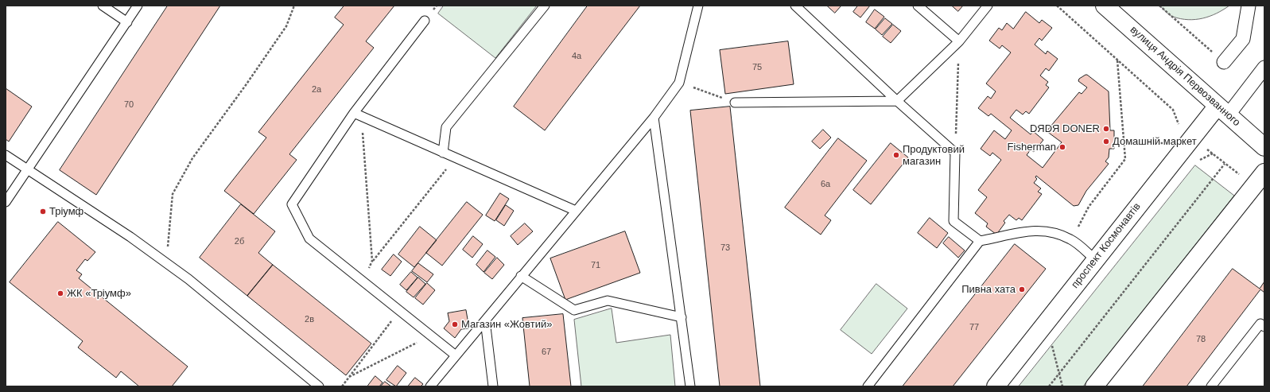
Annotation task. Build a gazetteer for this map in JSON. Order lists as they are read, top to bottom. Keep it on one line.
{"streets":{"street":["вулиця Андрія Первозванного","проспект Космонавтів"]},"crossings":[["вулиця Андрія Первозванного","проспект Космонавтів"]],"places":["DЯDЯ DONER","Домашній маркет","Fisherman","Продуктовий магазин","Тріумф","Пивна хата","ЖК «Тріумф»","Магазин «Жовтий»"],"house_numbers":["4а","75","2а","70","6а","2б","73","71","2в","77","78","67"]}
